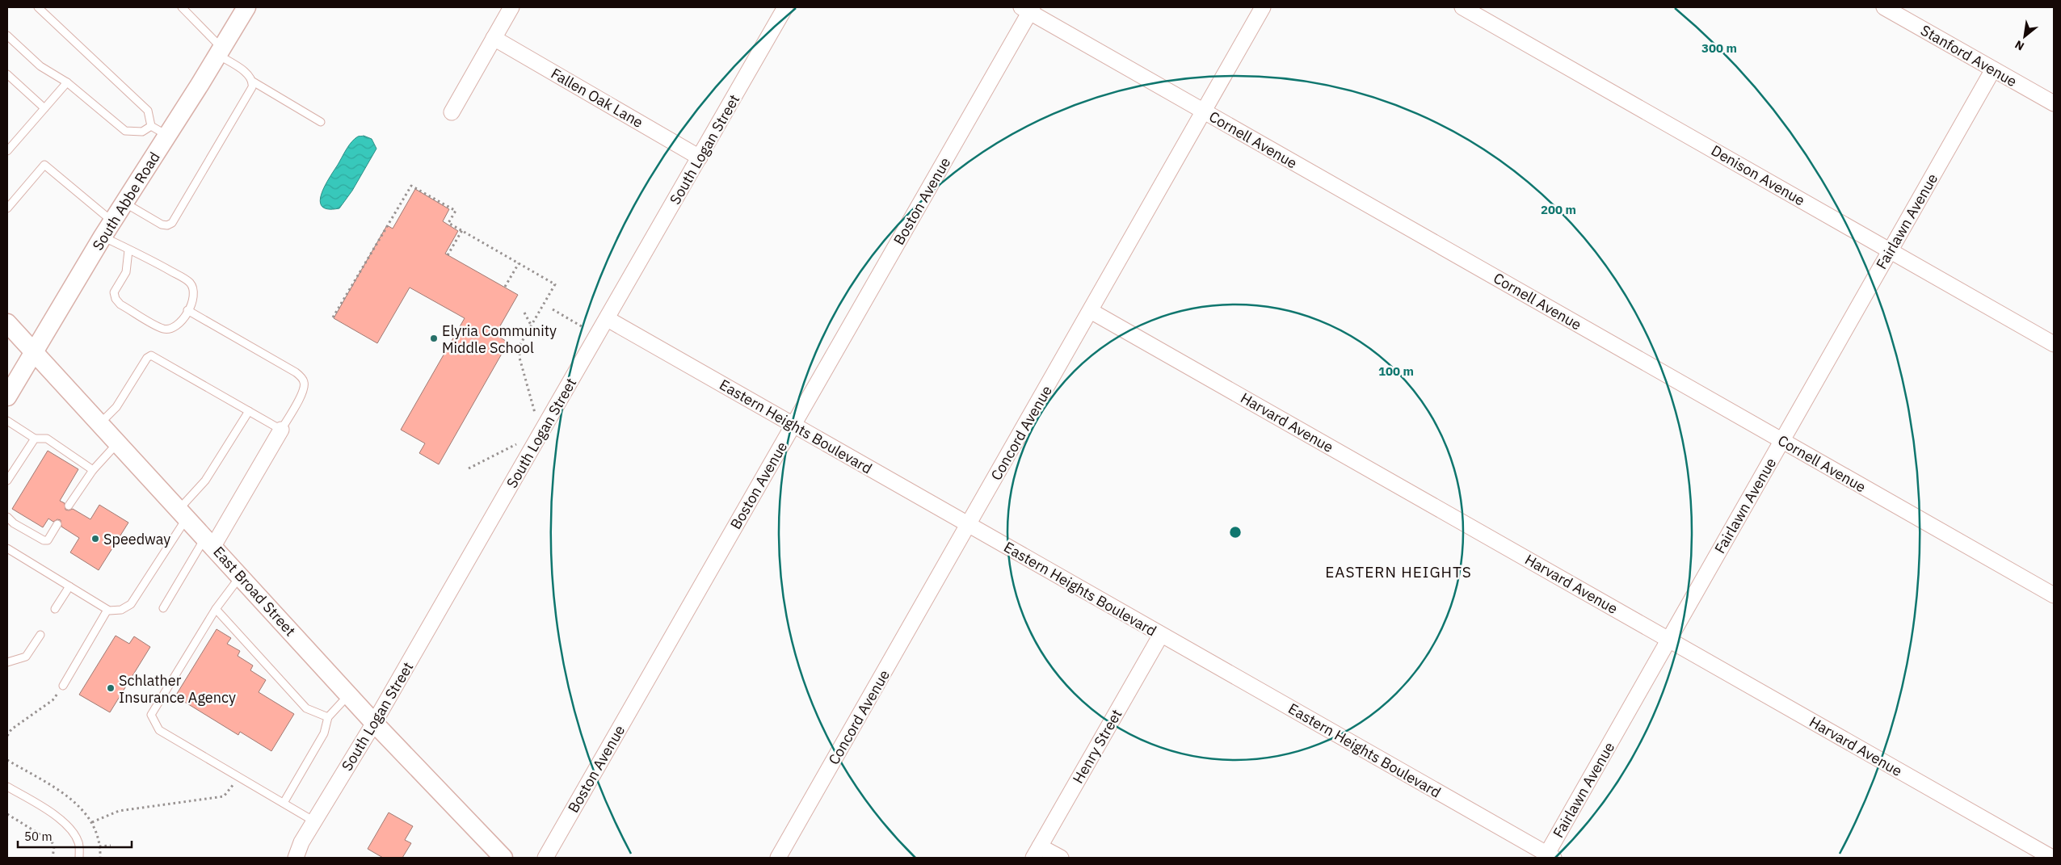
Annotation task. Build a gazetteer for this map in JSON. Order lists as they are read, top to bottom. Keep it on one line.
{"streets":{"street":["Stanford Avenue","Fallen Oak Lane","Cornell Avenue","South Logan Street","Denison Avenue","South Abbe Road","Boston Avenue","Fairlawn Avenue","Harvard Avenue","Eastern Heights Boulevard","Concord Avenue","East Broad Street","Henry Street"]},"crossings":[["Stanford Avenue","Fairlawn Avenue"],["Fallen Oak Lane","South Logan Street"],["Cornell Avenue","Boston Avenue"],["Cornell Avenue","Fairlawn Avenue"],["Cornell Avenue","Concord Avenue"],["South Logan Street","Eastern Heights Boulevard"],["South Logan Street","East Broad Street"],["Denison Avenue","Fairlawn Avenue"],["South Abbe Road","East Broad Street"],["Boston Avenue","Eastern Heights Boulevard"],["Fairlawn Avenue","Harvard Avenue"],["Fairlawn Avenue","Eastern Heights Boulevard"],["Harvard Avenue","Concord Avenue"],["Eastern Heights Boulevard","Concord Avenue"],["Eastern Heights Boulevard","Henry Street"]],"districts":["EASTERN HEIGHTS"],"places":["Elyria Community Middle School","Speedway","Schlather Insurance Agency"],"scale_bar":"50 m","north":"bottom left","rings":["300 m","200 m","100 m"]}
